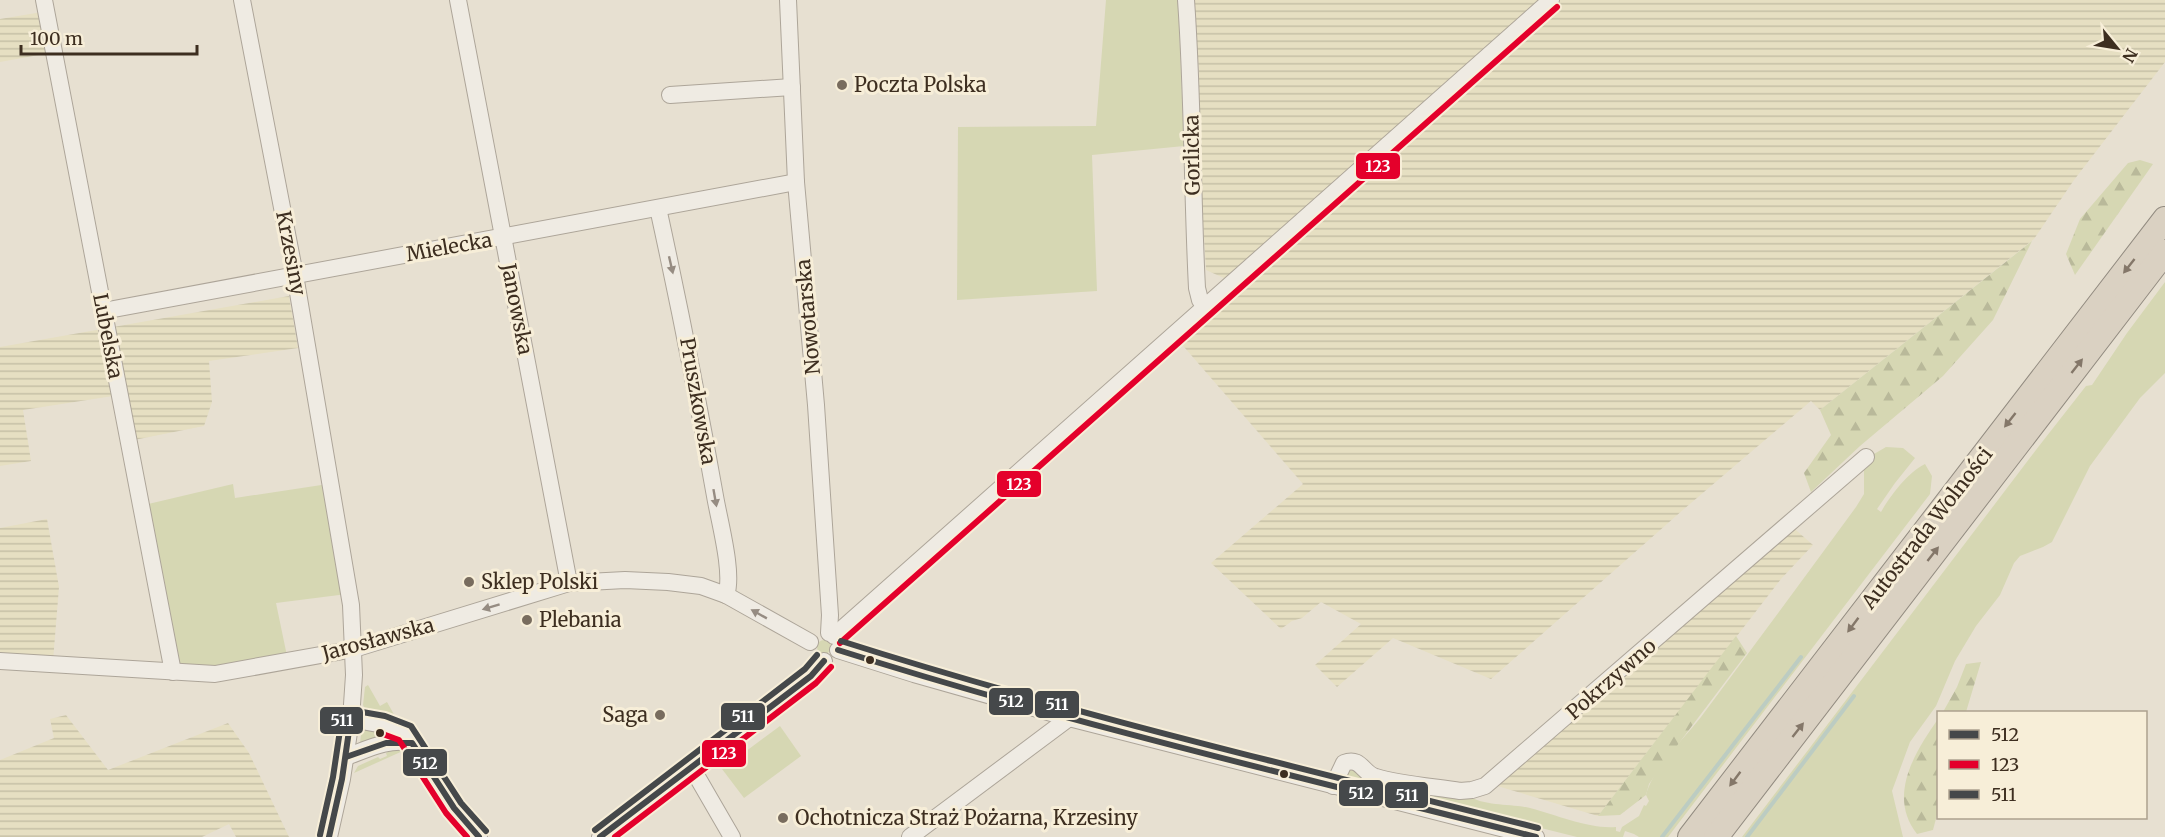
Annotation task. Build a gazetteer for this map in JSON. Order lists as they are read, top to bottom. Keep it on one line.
{"streets":{"highway":["Autostrada Wolności"],"street":["Gorlicka","Mielecka","Krzesiny","Janowska","Nowotarska","Lubelska","Pruszkowska","Jarosławska","Pokrzywno"]},"crossings":[["Mielecka","Krzesiny"],["Mielecka","Janowska"],["Mielecka","Nowotarska"],["Mielecka","Lubelska"],["Mielecka","Pruszkowska"],["Krzesiny","Jarosławska"],["Janowska","Jarosławska"],["Nowotarska","Jarosławska"],["Lubelska","Jarosławska"],["Pruszkowska","Jarosławska"]],"one_way":["Pruszkowska","Jarosławska"],"places":["Poczta Polska","Sklep Polski","Plebania","Saga","Ochotnicza Straż Pożarna, Krzesiny"],"lines":["transit line 123","transit line 511","transit line 512"],"legend":["512","123","511"],"scale_bar":"100 m","north":"bottom right"}
